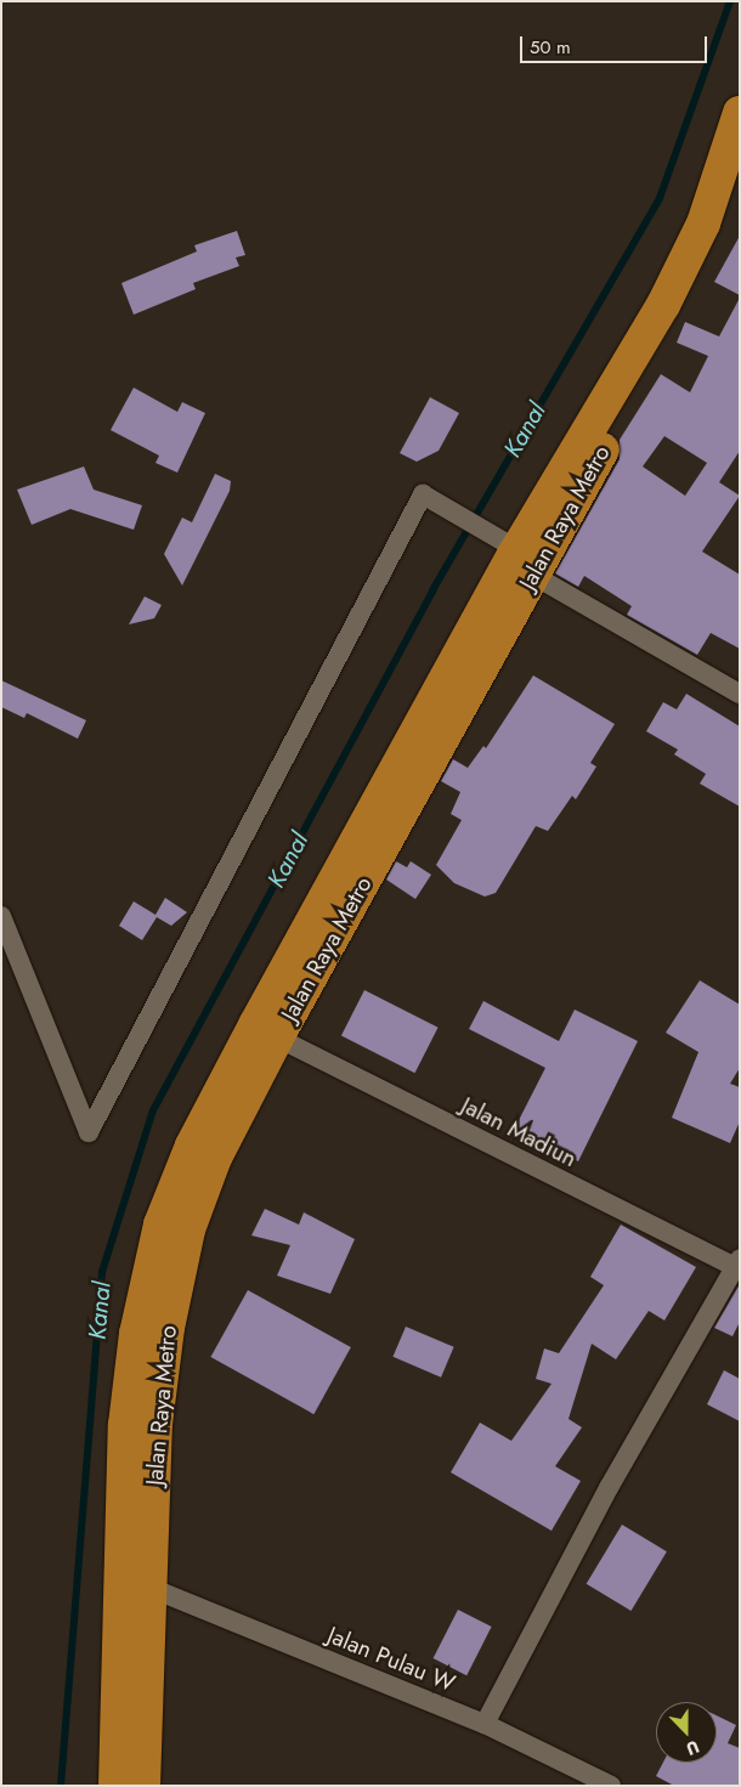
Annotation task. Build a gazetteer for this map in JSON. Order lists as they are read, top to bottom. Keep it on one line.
{"streets":{"highway":["Jalan Raya Metro"],"street":["Jalan Madiun","Jalan Pulau W"]},"crossings":[["Jalan Raya Metro","Jalan Madiun"],["Jalan Raya Metro","Jalan Pulau W"]],"water":["Kanal"],"scale_bar":"50 m","north":"bottom"}
